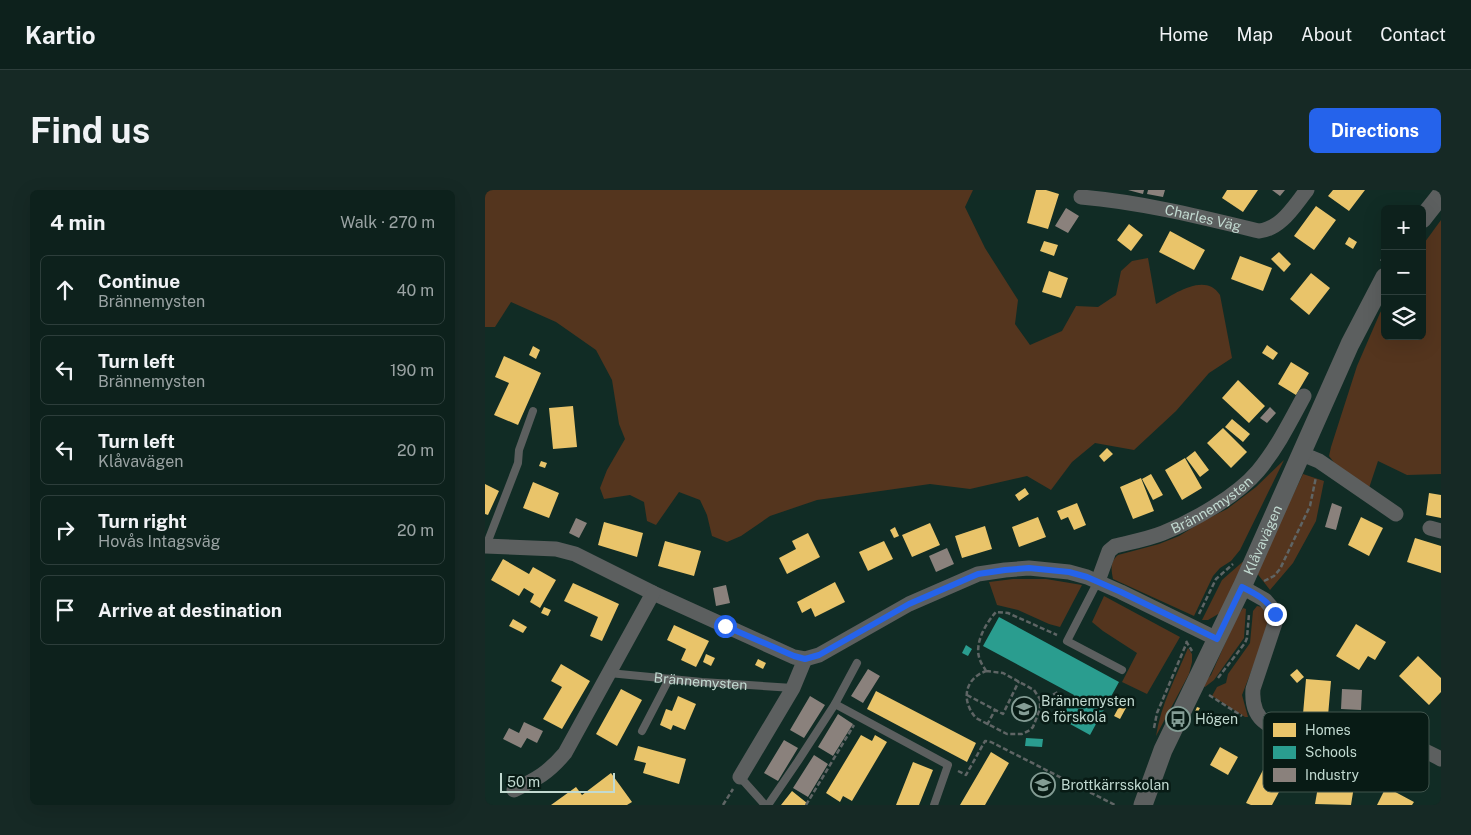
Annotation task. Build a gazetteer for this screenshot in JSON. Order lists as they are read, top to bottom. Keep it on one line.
{"streets":{"street":["Charles Väg","Brännemysten","Klåvavägen"]},"places":{"school or university":["Brännemysten 6 förskola","Brottkärrsskolan"],"bus stop":["Högen"]},"legend":["Homes","Schools","Industry"],"scale_bar":"50 m","page":{"header":"Kartio","nav":["Home","Map","About","Contact"],"buttons":"Directions","title":"Find us","heading":["4 min","Walk · 270 m"],"map_buttons":["+","−"],"list":[["Continue","Brännemysten","40 m"],["Turn left","Brännemysten","190 m"],["Turn left","Klåvavägen","20 m"],["Turn right","Hovås Intagsväg","20 m"],"Arrive at destination"],"scale":"50 m"}}
